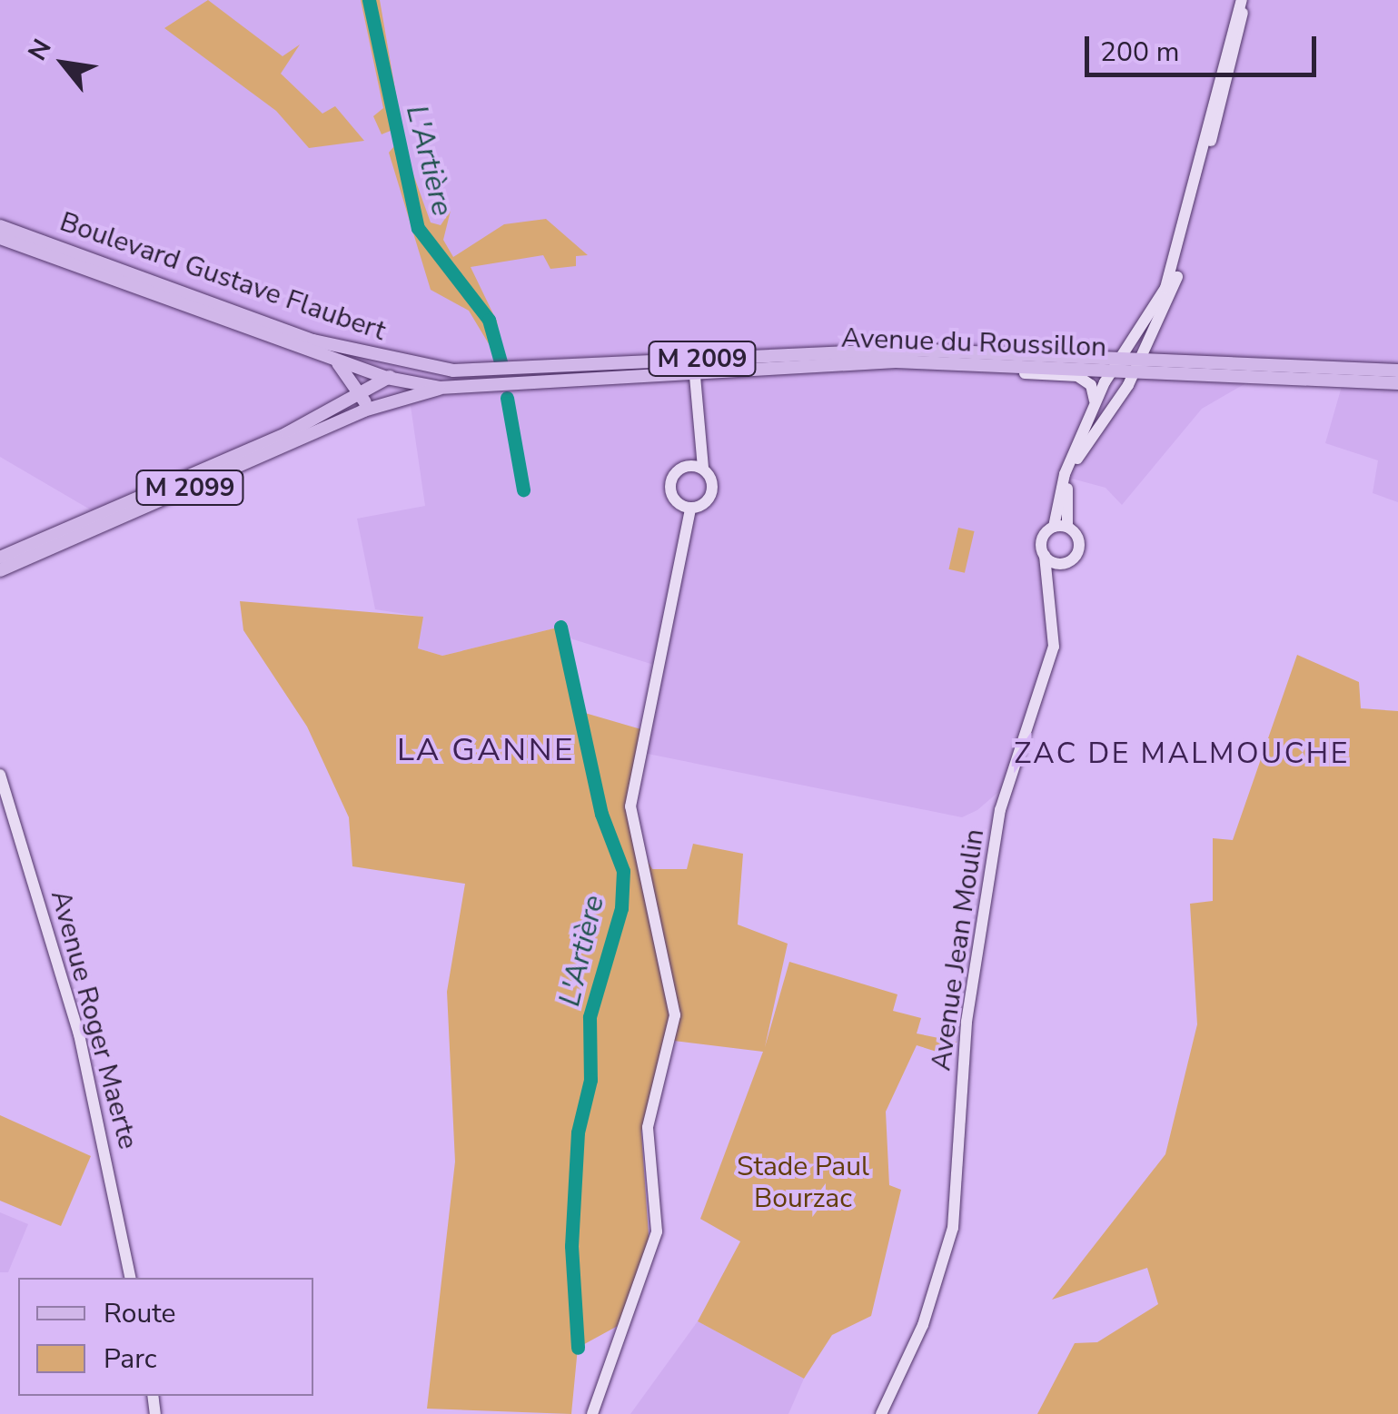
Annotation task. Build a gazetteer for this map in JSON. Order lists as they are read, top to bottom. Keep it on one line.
{"streets":{"main road":["Boulevard Gustave Flaubert","Avenue du Roussillon","M 2009","M 2099","Avenue Jean Moulin","Avenue Roger Maerte"]},"crossings":[["Boulevard Gustave Flaubert","Avenue du Roussillon"],["Boulevard Gustave Flaubert","M 2099"],["Avenue du Roussillon","M 2099"]],"districts":["LA GANNE","ZAC DE MALMOUCHE"],"water":["L'Artière"],"parks":["Stade Paul Bourzac"],"legend":["Route","Parc"],"scale_bar":"200 m","north":"top left"}
